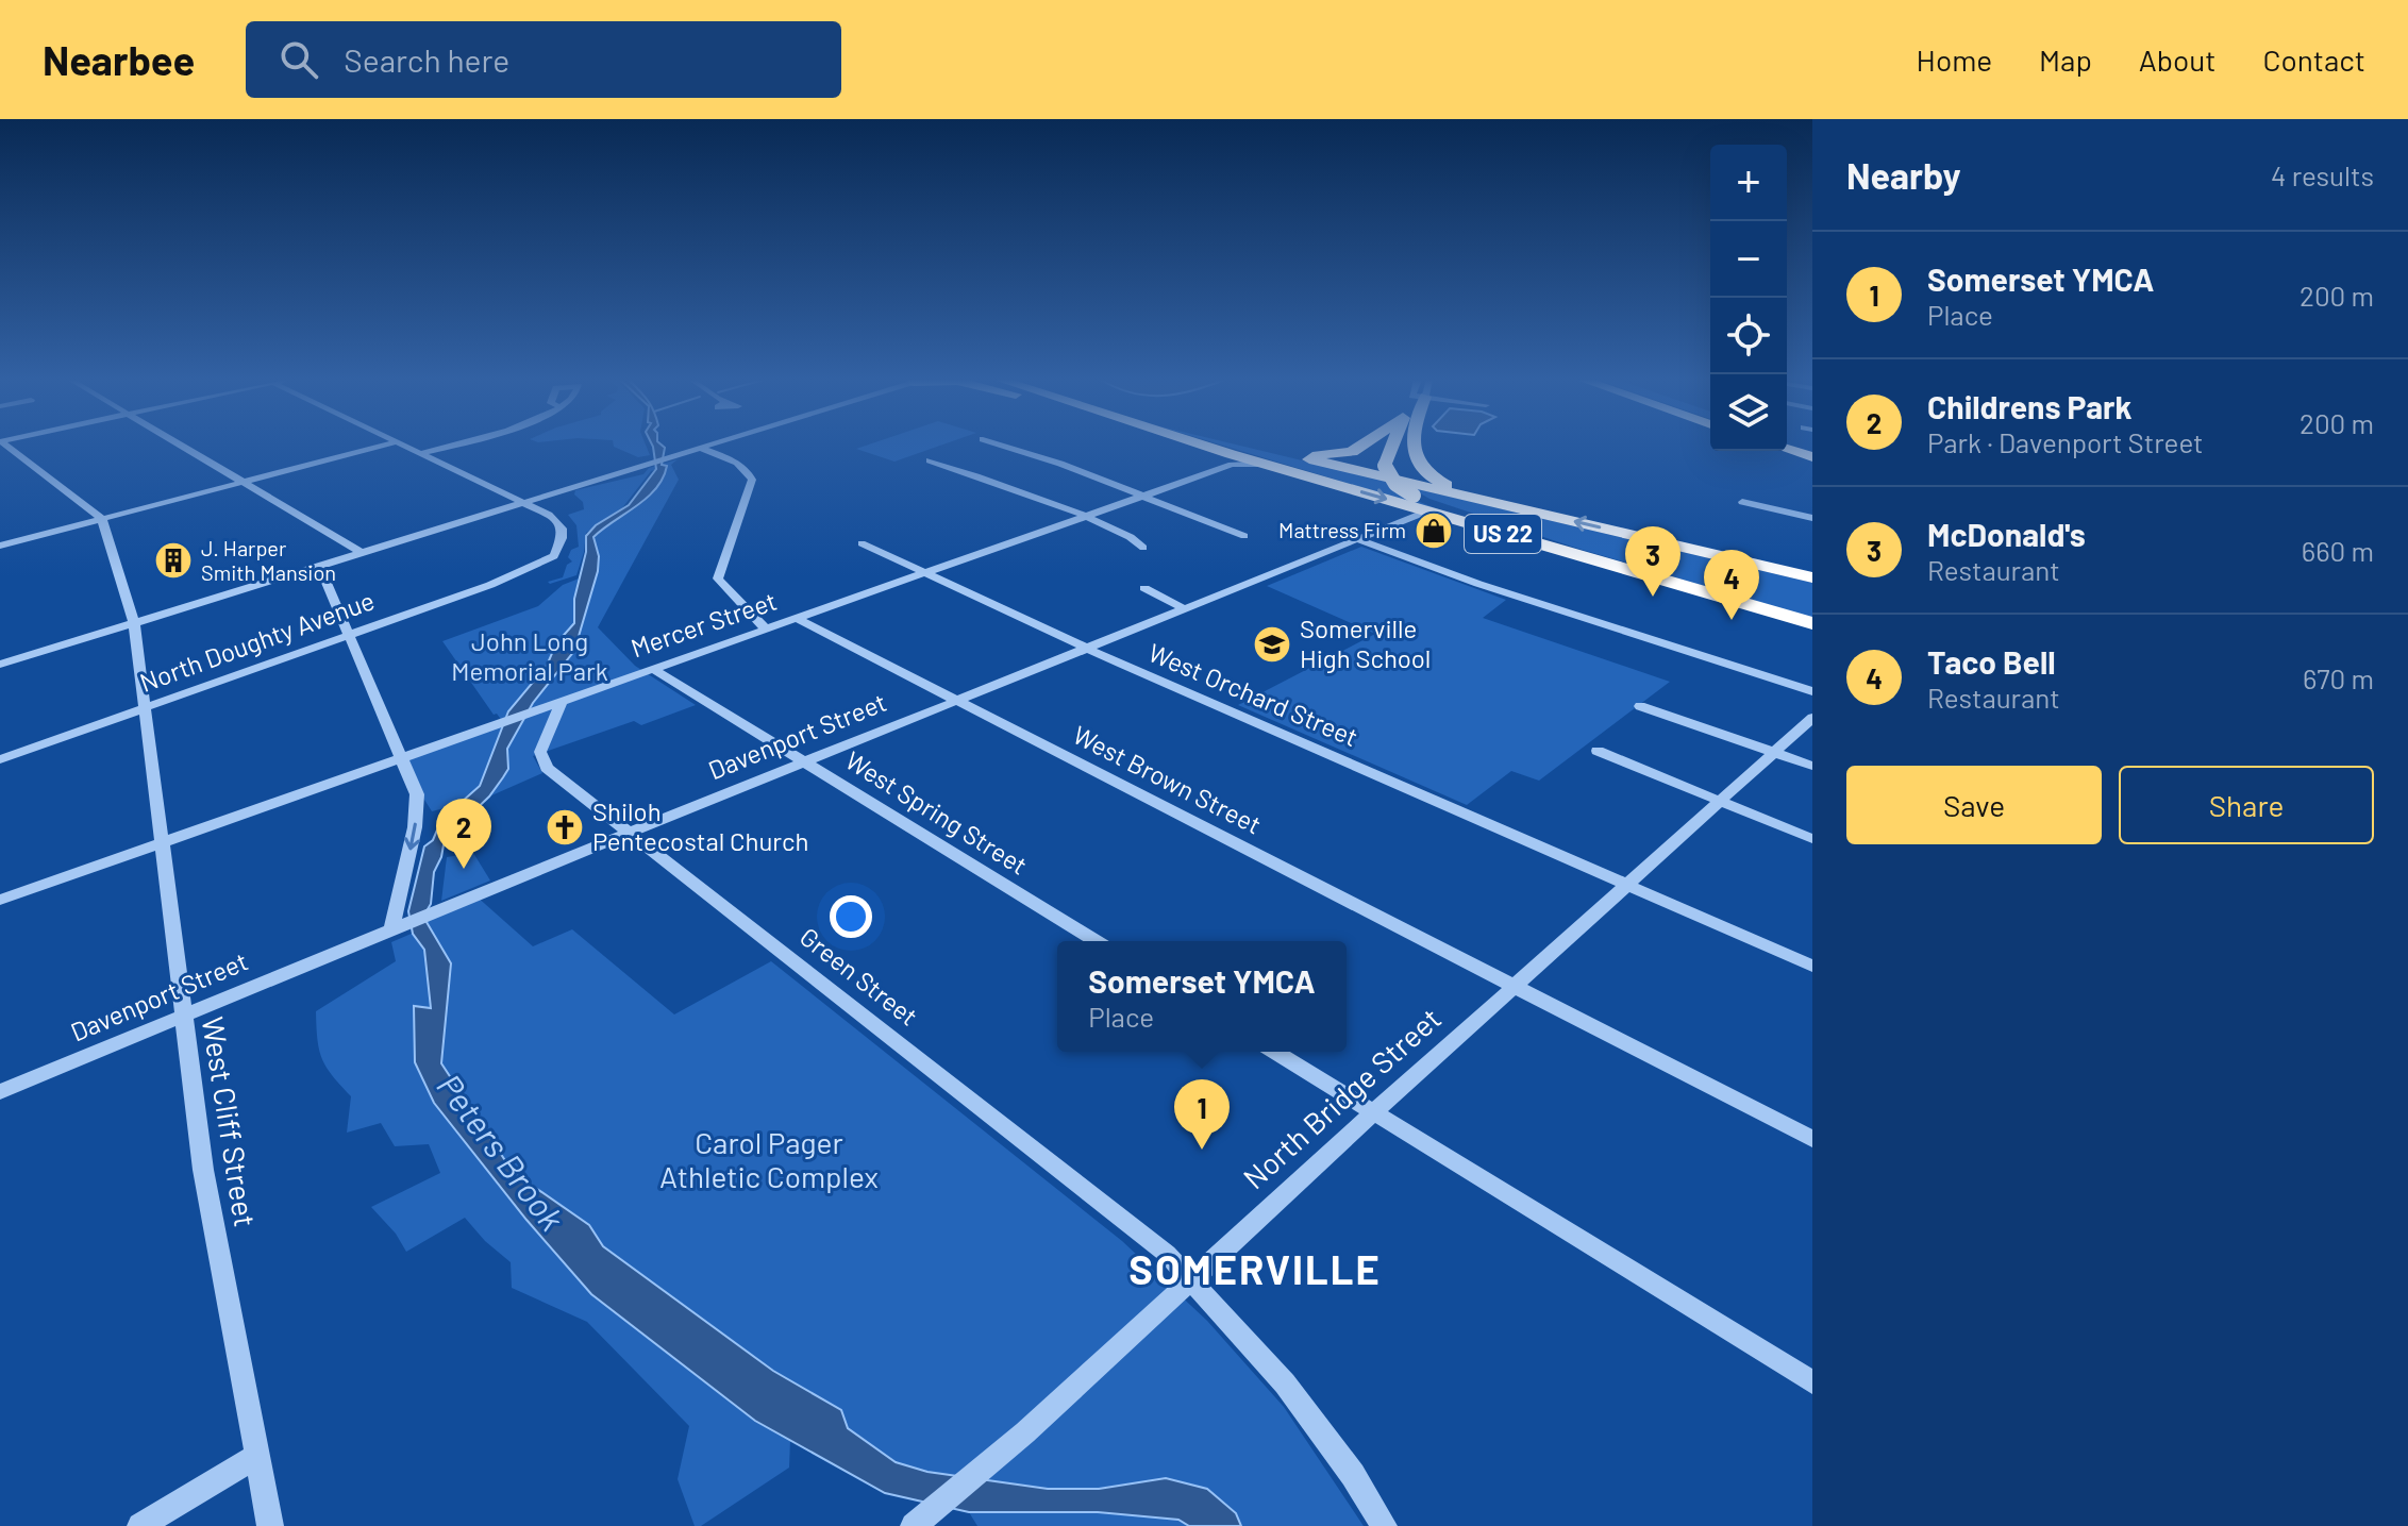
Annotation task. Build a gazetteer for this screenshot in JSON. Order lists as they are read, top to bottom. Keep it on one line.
{"streets":{"highway":["US 22"],"street":["Mercer Street","North Doughty Avenue","West Orchard Street","Davenport Street","West Brown Street","West Spring Street","Green Street","North Bridge Street","West Cliff Street"]},"crossings":[["US 22","Mercer Street"],["US 22","Davenport Street"],["Mercer Street","West Orchard Street"],["Mercer Street","West Brown Street"],["Mercer Street","West Spring Street"],["Mercer Street","Green Street"],["Mercer Street","West Cliff Street"],["North Doughty Avenue","West Cliff Street"],["West Orchard Street","Davenport Street"],["West Orchard Street","North Bridge Street"],["Davenport Street","West Brown Street"],["Davenport Street","West Spring Street"],["Davenport Street","Green Street"],["Davenport Street","West Cliff Street"],["West Brown Street","North Bridge Street"],["Green Street","North Bridge Street"]],"districts":["SOMERVILLE"],"water":["Peters Brook"],"parks":["John Long Memorial Park","Carol Pager Athletic Complex"],"places":{"shop":["Mattress Firm"],"building":["J. Harper Smith Mansion"],"school or university":["Somerville High School"],"church":["Shiloh Pentecostal Church"]},"page":{"header":"Nearbee","search":"Search here","nav":["Home","Map","About","Contact"],"heading":["Nearby","4 results"],"map_buttons":["+","−"],"list":[{"mark":"1","name":"Somerset YMCA","note":"Place","value":"200 m"},{"mark":"2","name":"Childrens Park","note":"Park · Davenport Street","value":"200 m"},{"mark":"3","name":"McDonald's","note":"Restaurant","value":"660 m"},{"mark":"4","name":"Taco Bell","note":"Restaurant","value":"670 m"}],"pins":["3","4","2","1"],"buttons":["Save","Share"],"popup":["Somerset YMCA","Place"]}}
